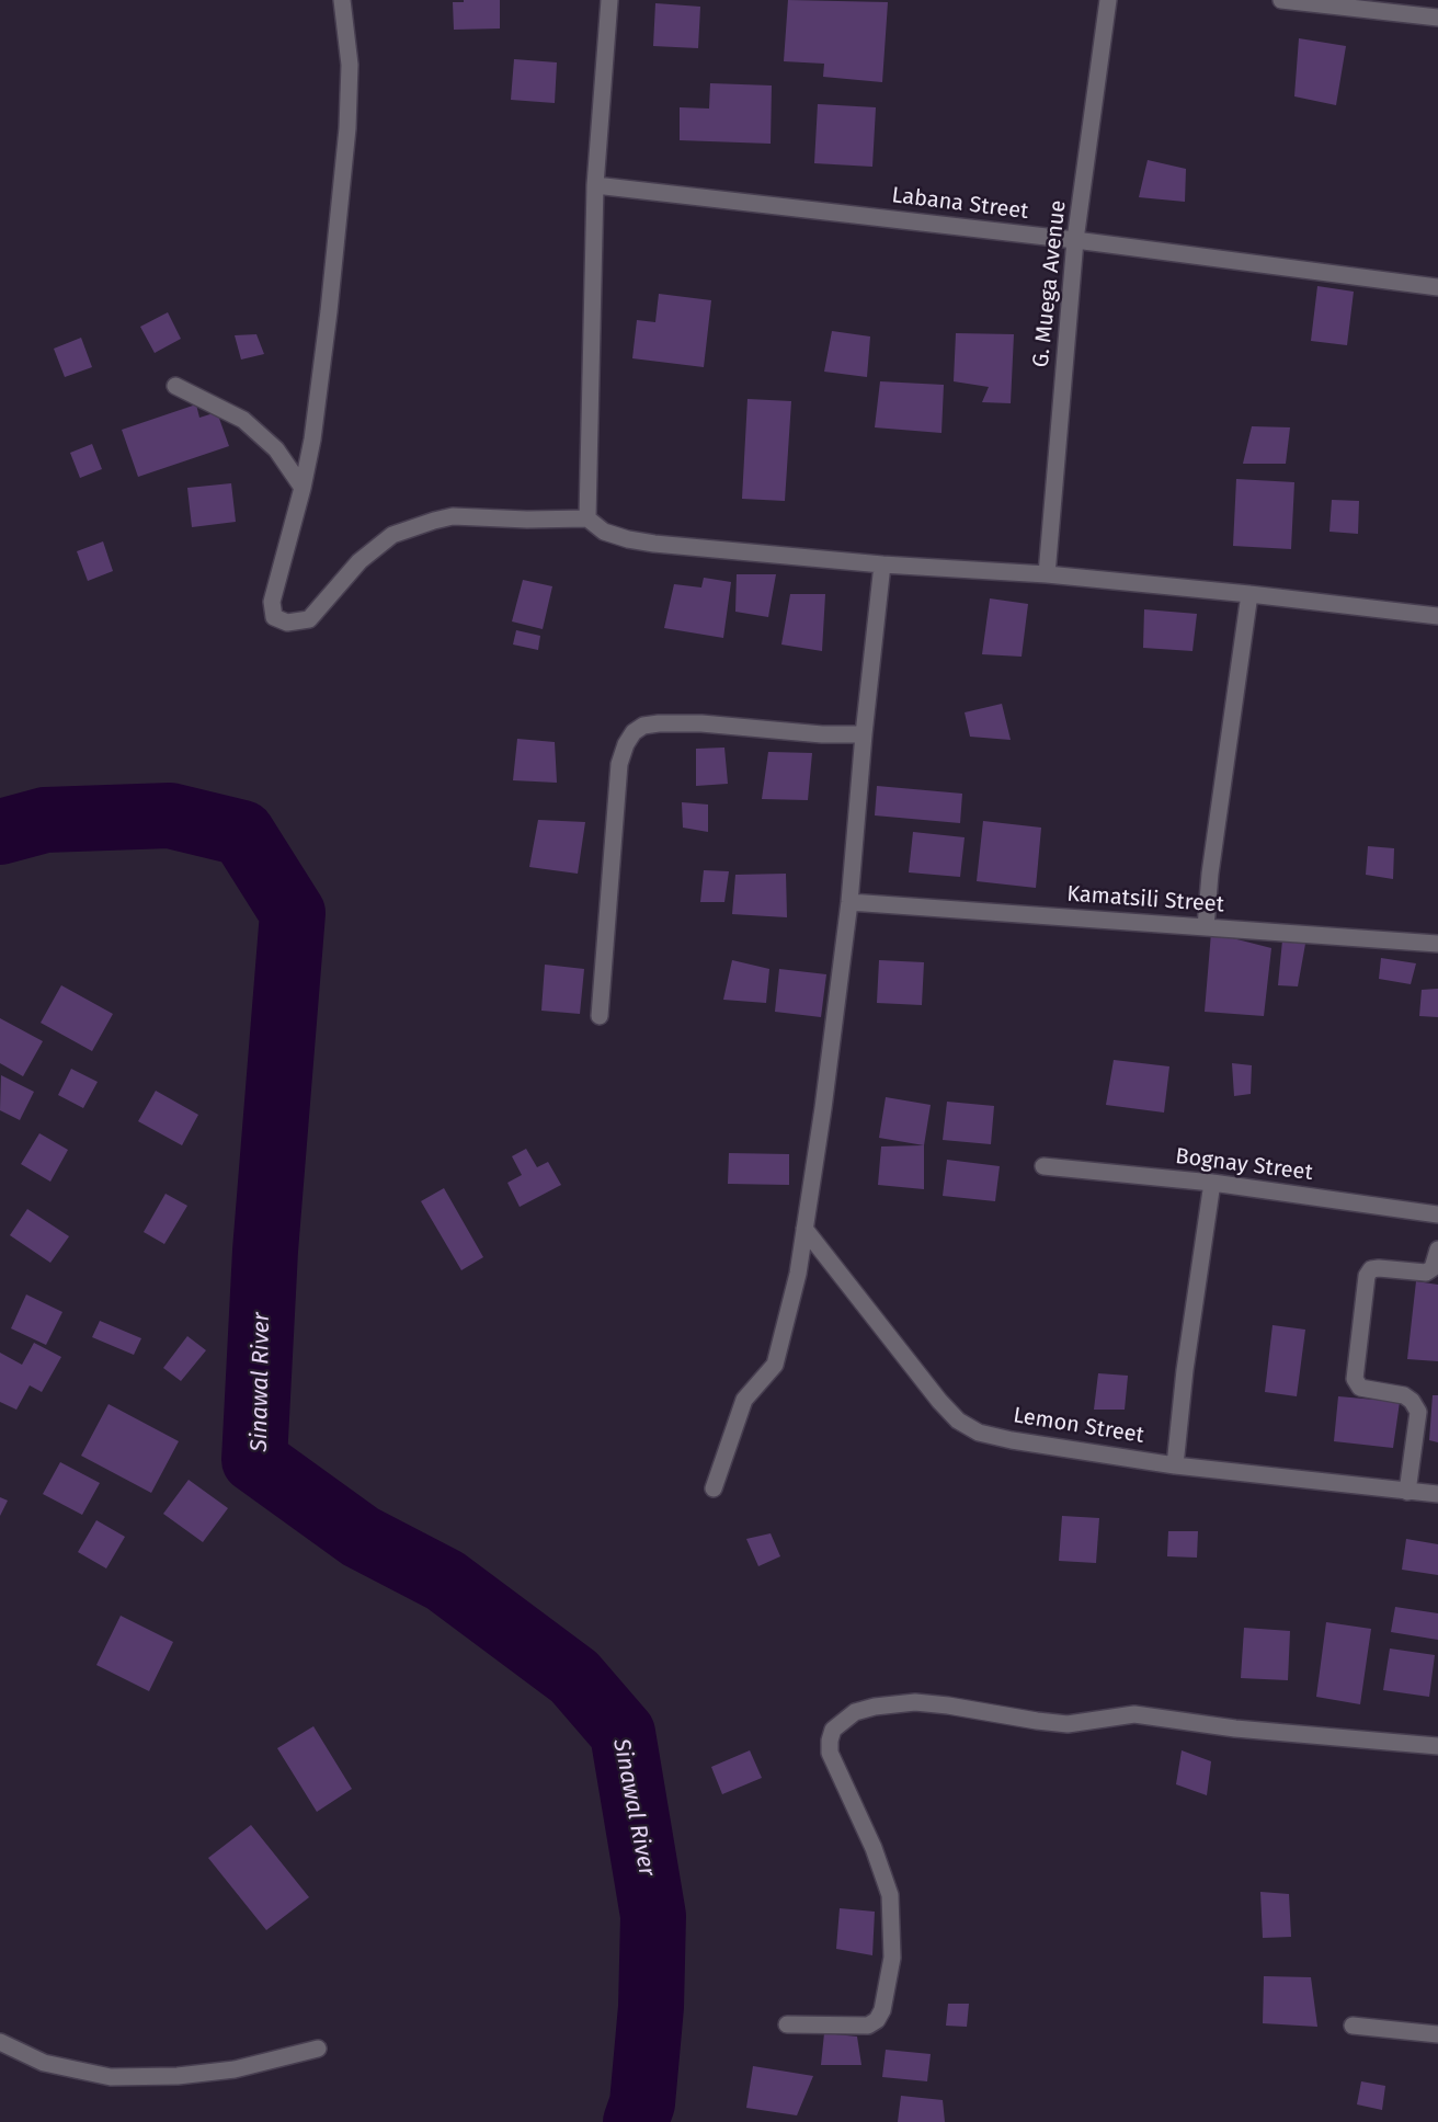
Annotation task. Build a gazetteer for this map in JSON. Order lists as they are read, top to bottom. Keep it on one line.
{"streets":{"street":["Labana Street","G. Muega Avenue","Kamatsili Street","Bognay Street","Lemon Street"]},"crossings":[["Labana Street","G. Muega Avenue"]],"water":["Sinawal River"]}
